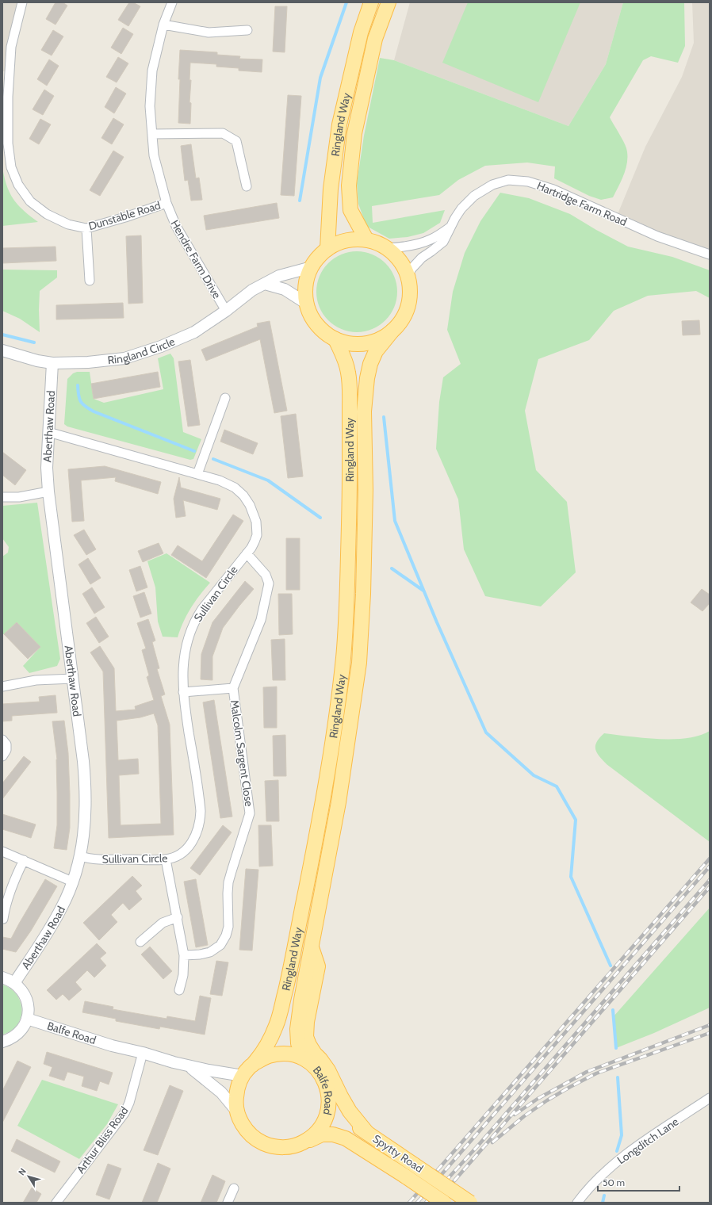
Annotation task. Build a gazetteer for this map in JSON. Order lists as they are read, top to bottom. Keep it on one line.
{"streets":{"main road":["Ringland Way","Balfe Road","Spytty Road"],"street":["Hartridge Farm Road","Dunstable Road","Hendre Farm Drive","Ringland Circle","Aberthaw Road","Sullivan Circle","Malcolm Sargent Close","Arthur Bliss Road","Longditch Lane"]},"crossings":[["Ringland Way","Hartridge Farm Road"],["Ringland Way","Ringland Circle"],["Ringland Way","Balfe Road"],["Ringland Way","Spytty Road"],["Hartridge Farm Road","Ringland Circle"],["Dunstable Road","Hendre Farm Drive"],["Hendre Farm Drive","Ringland Circle"],["Ringland Circle","Aberthaw Road"],["Aberthaw Road","Sullivan Circle"],["Sullivan Circle","Malcolm Sargent Close"],["Balfe Road","Arthur Bliss Road"],["Balfe Road","Spytty Road"]],"scale_bar":"50 m","north":"top left"}
